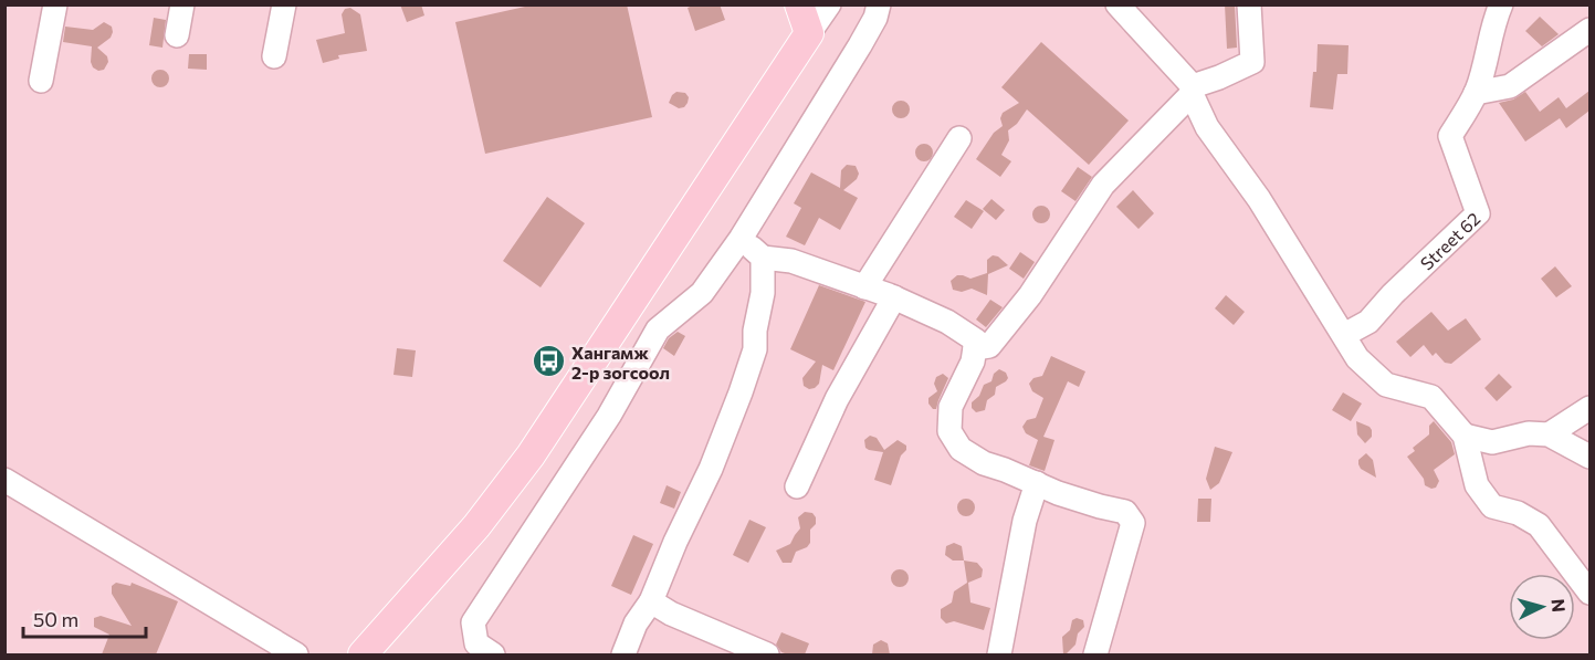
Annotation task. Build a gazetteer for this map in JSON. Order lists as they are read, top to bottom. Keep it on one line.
{"streets":{"street":["Street 62"]},"places":{"bus stop":["Хангамж 2-р зогсоол"]},"scale_bar":"50 m","north":"right"}
